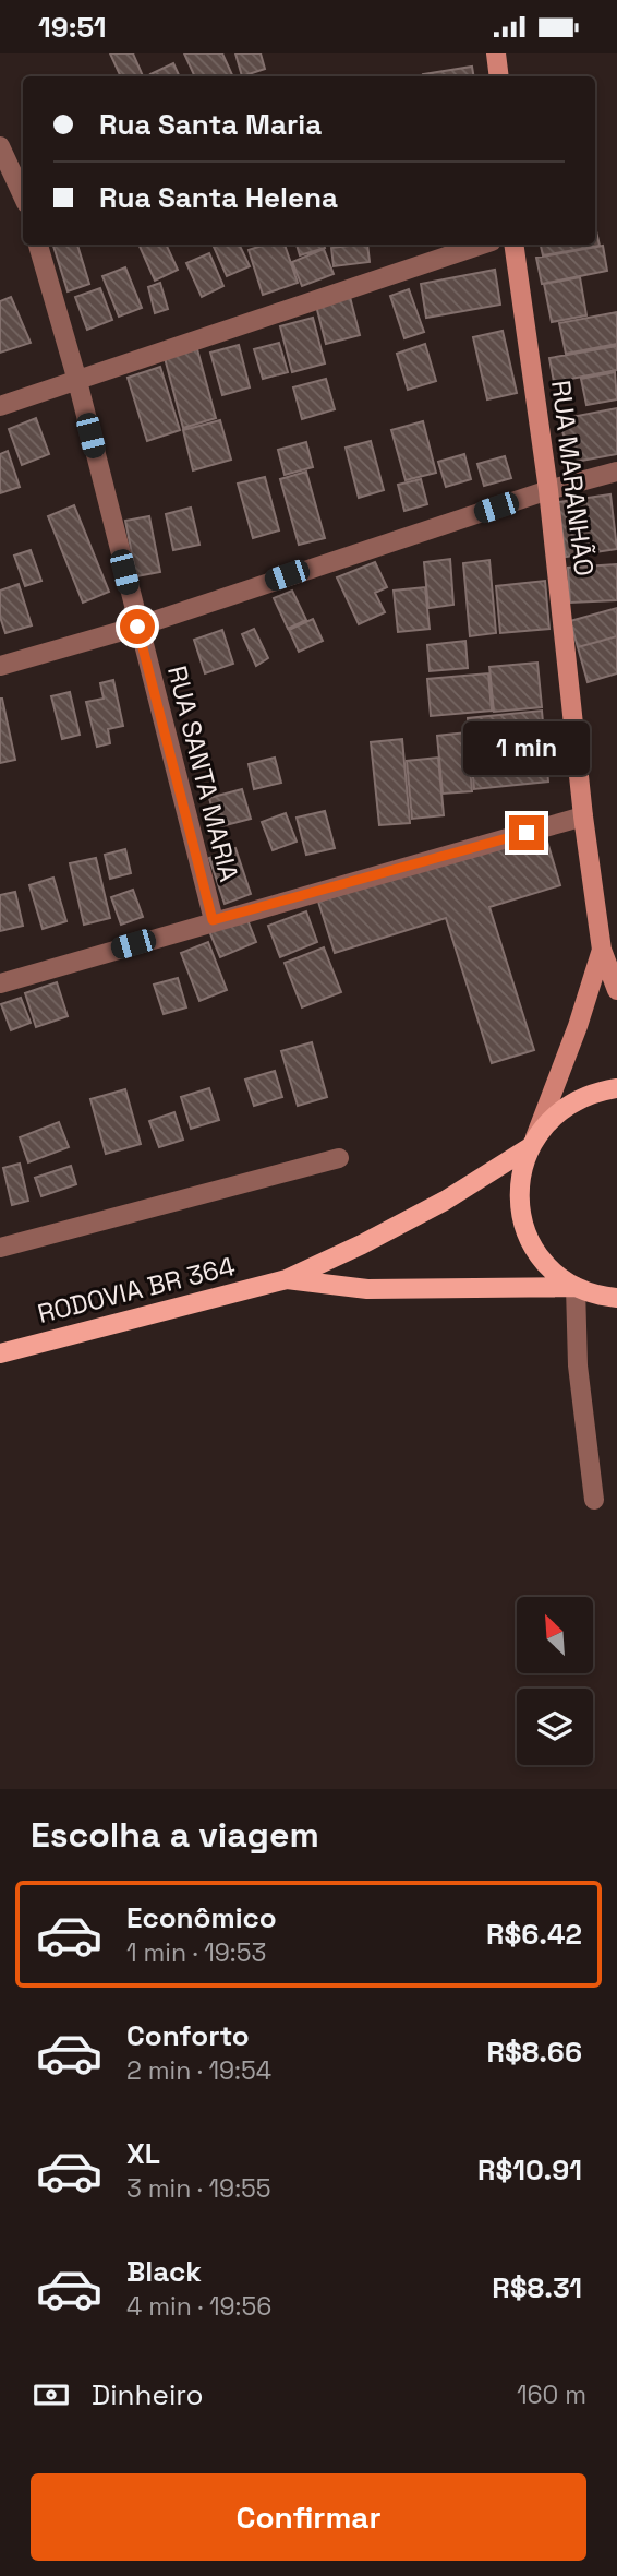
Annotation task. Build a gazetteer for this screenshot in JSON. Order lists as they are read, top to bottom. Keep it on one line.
{"streets":{"main road":["RODOVIA BR 364"],"street":["RUA MARANHÃO","RUA SANTA MARIA"]},"north":"top left","page":{"status":"19:51","banner":["Rua Santa Maria","Rua Santa Helena"],"bubble":"1 min","heading":"Escolha a viagem","list":[{"name":"Econômico","note":"1 min · 19:53","value":"R$6.42"},{"name":"Conforto","note":"2 min · 19:54","value":"R$8.66"},{"name":"XL","note":"3 min · 19:55","value":"R$10.91"},{"name":"Black","note":"4 min · 19:56","value":"R$8.31"}],"pay":["Dinheiro","160 m"],"buttons":"Confirmar"}}
